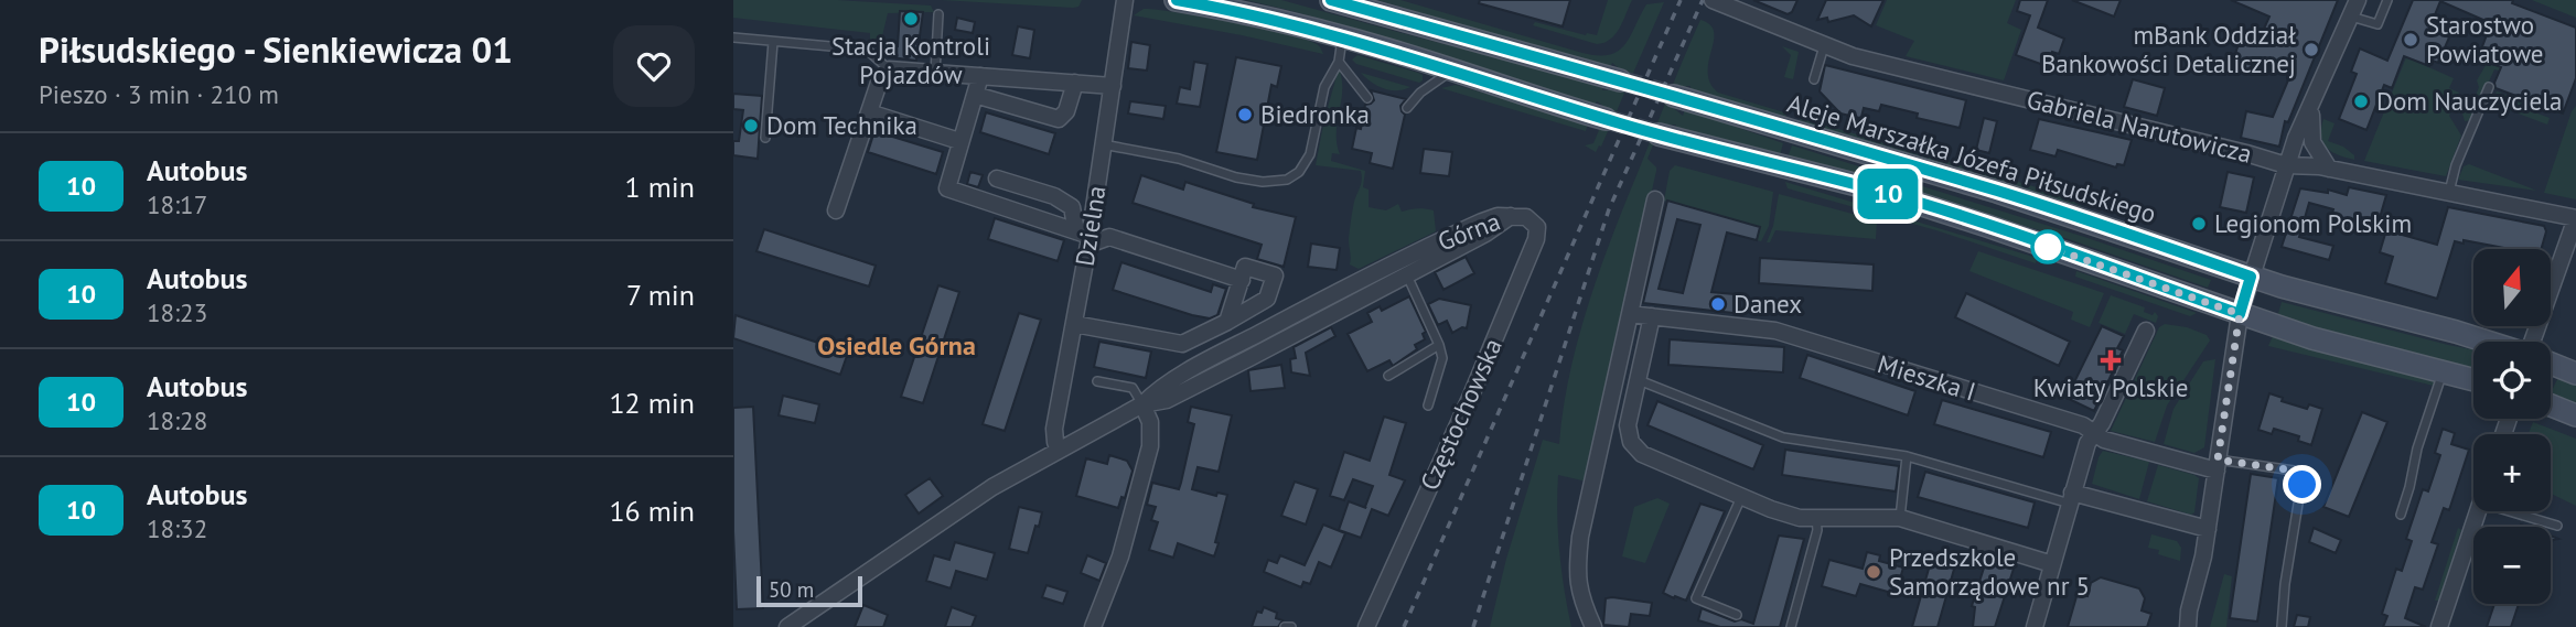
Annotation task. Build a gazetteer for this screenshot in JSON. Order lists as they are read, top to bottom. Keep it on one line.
{"streets":{"main road":["Aleje Marszałka Józefa Piłsudskiego"],"street":["Gabriela Narutowicza","Dzielna","Górna","Mieszka I","Częstochowska"]},"crossings":[["Dzielna","Górna"],["Górna","Częstochowska"]],"districts":["Osiedle Górna"],"places":{"other":["Stacja Kontroli Pojazdów","Starostwo Powiatowe","mBank Oddział Bankowości Detalicznej","Dom Nauczyciela","Biedronka","Dom Technika","Legionom Polskim","Danex","Przedszkole Samorządowe nr 5"],"health":["Kwiaty Polskie"]},"lines":["bus line 10"],"scale_bar":"50 m","north":"top","page":{"heading":["Piłsudskiego - Sienkiewicza 01","Pieszo · 3 min · 210 m"],"on_map":"10","list":[{"mark":"10","name":"Autobus","note":"18:17","value":"1 min"},{"mark":"10","name":"Autobus","note":"18:23","value":"7 min"},{"mark":"10","name":"Autobus","note":"18:28","value":"12 min"},{"mark":"10","name":"Autobus","note":"18:32","value":"16 min"}],"map_buttons":["+","−"],"scale":"50 m"}}
